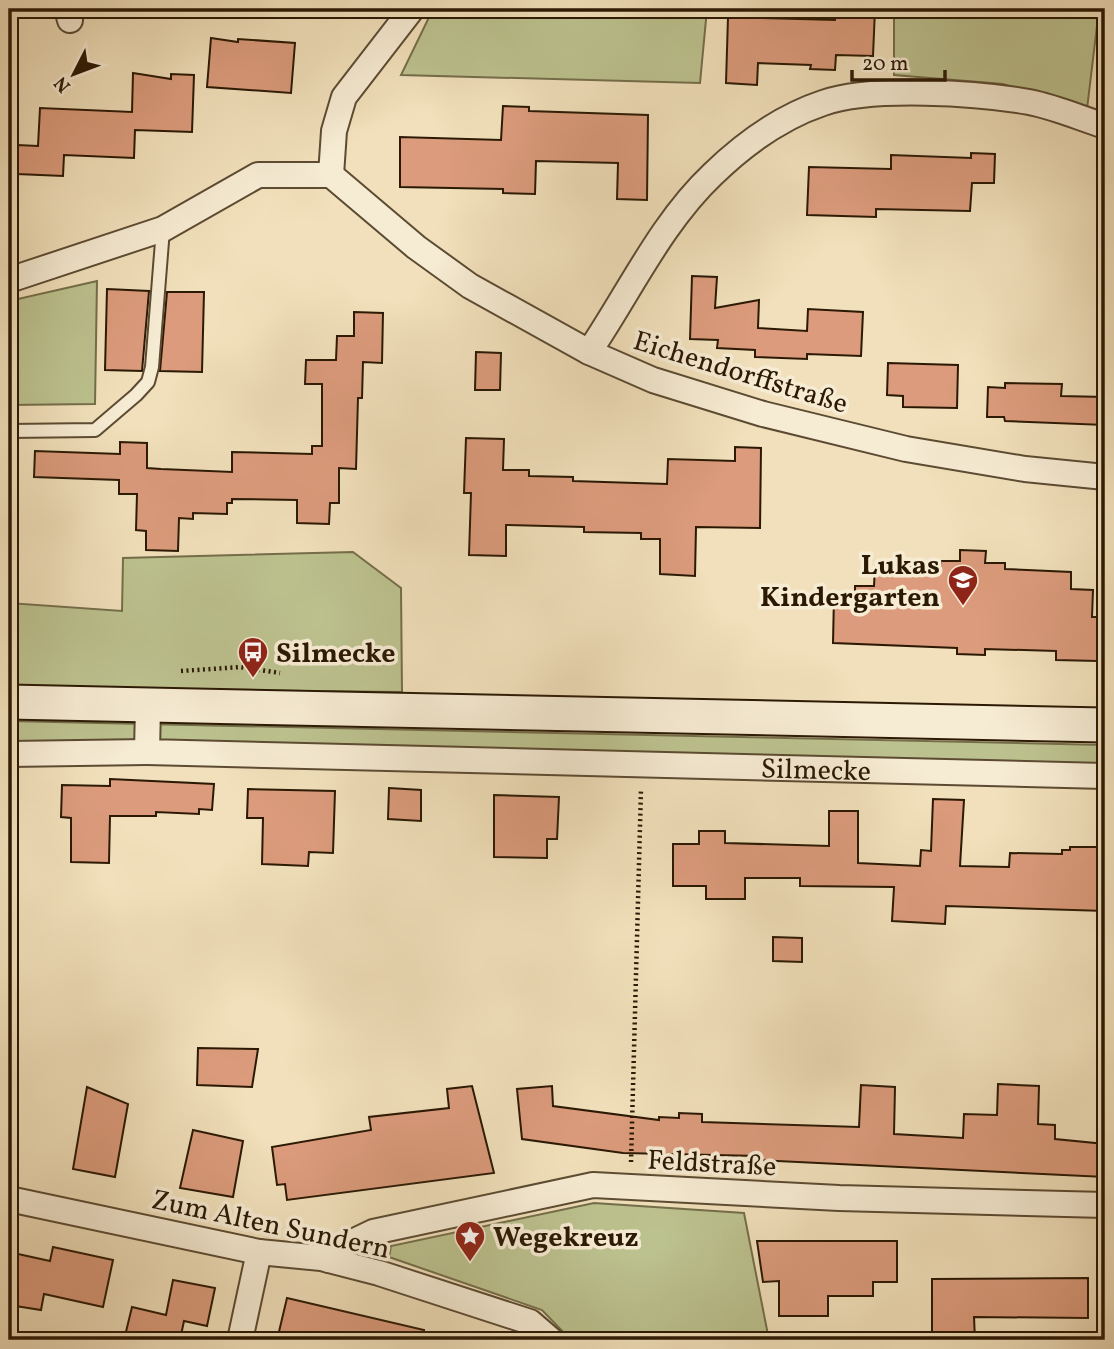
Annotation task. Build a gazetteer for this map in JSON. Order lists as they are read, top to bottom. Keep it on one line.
{"streets":{"main road":["Silmecke"],"street":["Eichendorffstraße","Feldstraße","Zum Alten Sundern"]},"crossings":[["Feldstraße","Zum Alten Sundern"]],"places":{"school or university":["Lukas Kindergarten"],"bus stop":["Silmecke"],"place":["Wegekreuz"]},"scale_bar":"20 m","north":"bottom left"}
